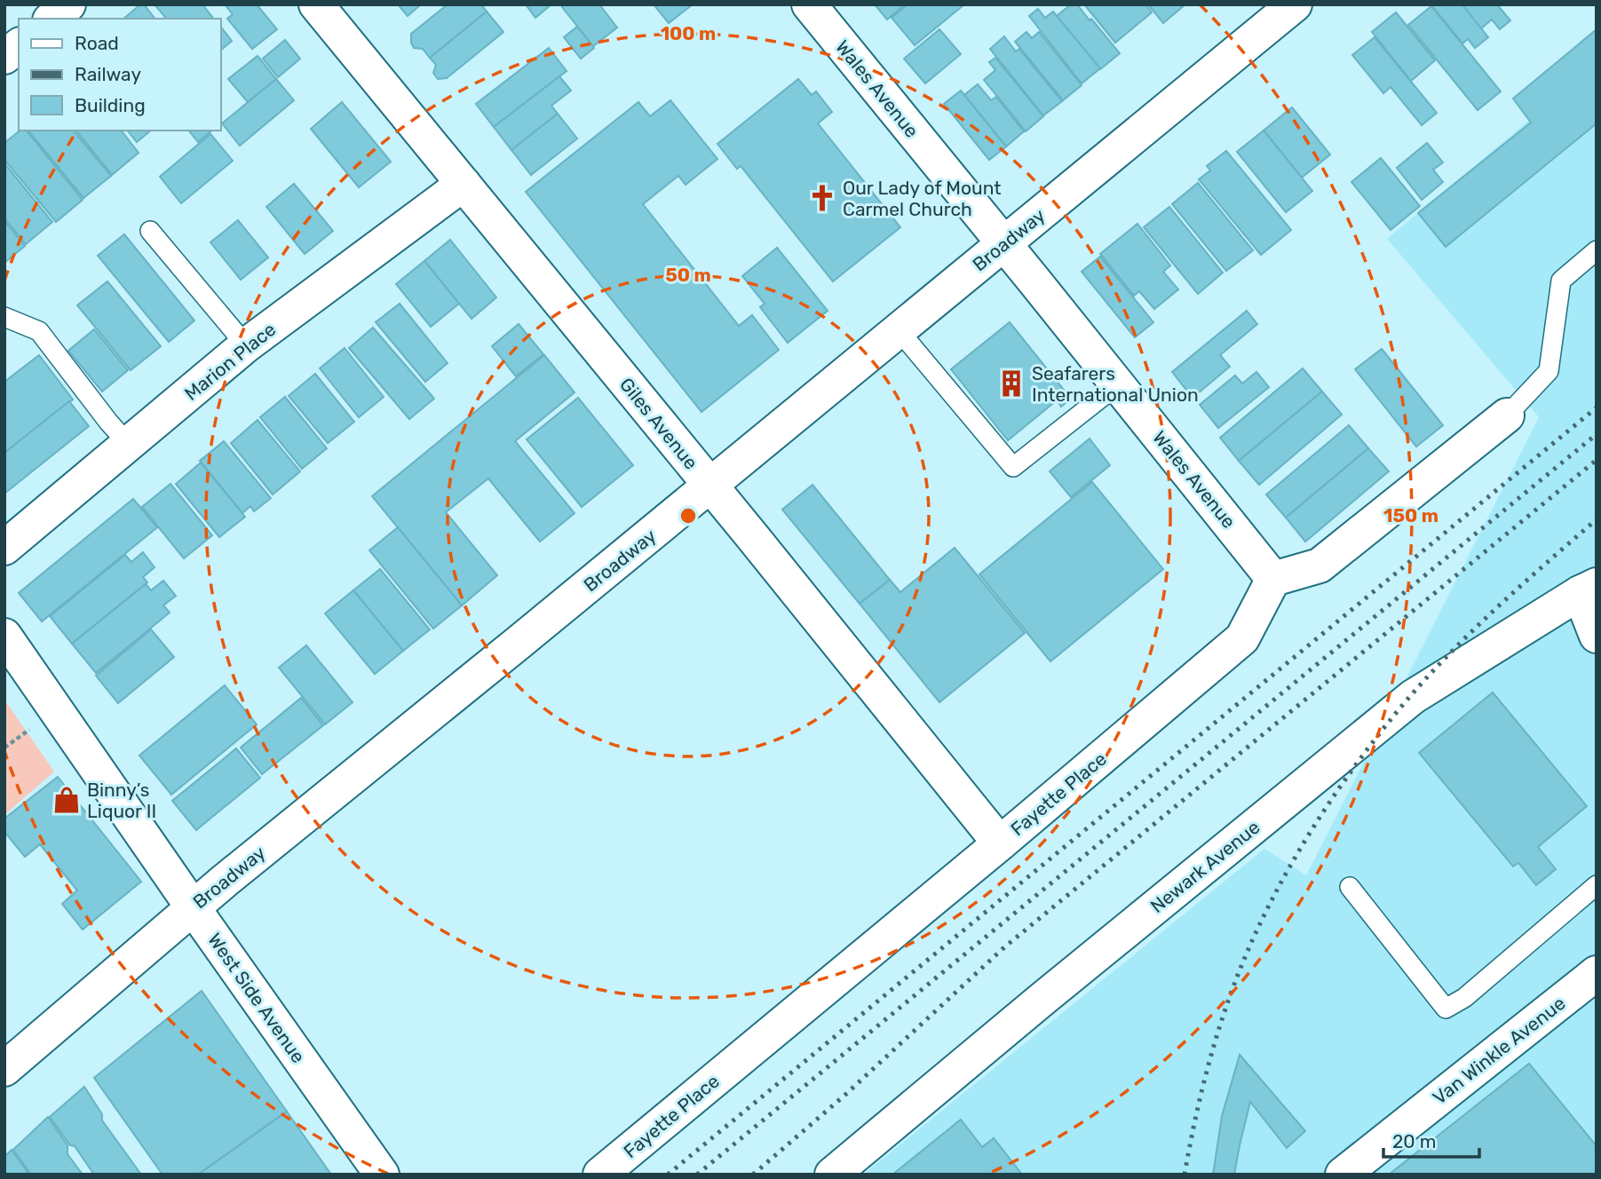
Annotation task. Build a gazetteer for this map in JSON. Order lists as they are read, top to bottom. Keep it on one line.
{"streets":{"street":["Wales Avenue","Broadway","Marion Place","Giles Avenue","Fayette Place","Newark Avenue","West Side Avenue","Van Winkle Avenue"]},"crossings":[["Wales Avenue","Broadway"],["Wales Avenue","Fayette Place"],["Broadway","Giles Avenue"],["Broadway","West Side Avenue"],["Marion Place","Giles Avenue"],["Giles Avenue","Fayette Place"]],"places":{"church":["Our Lady of Mount Carmel Church"],"building":["Seafarers International Union"],"shop":["Binny’s Liquor II"]},"legend":["Road","Railway","Building"],"scale_bar":"20 m","rings":["100 m","50 m","150 m"]}
